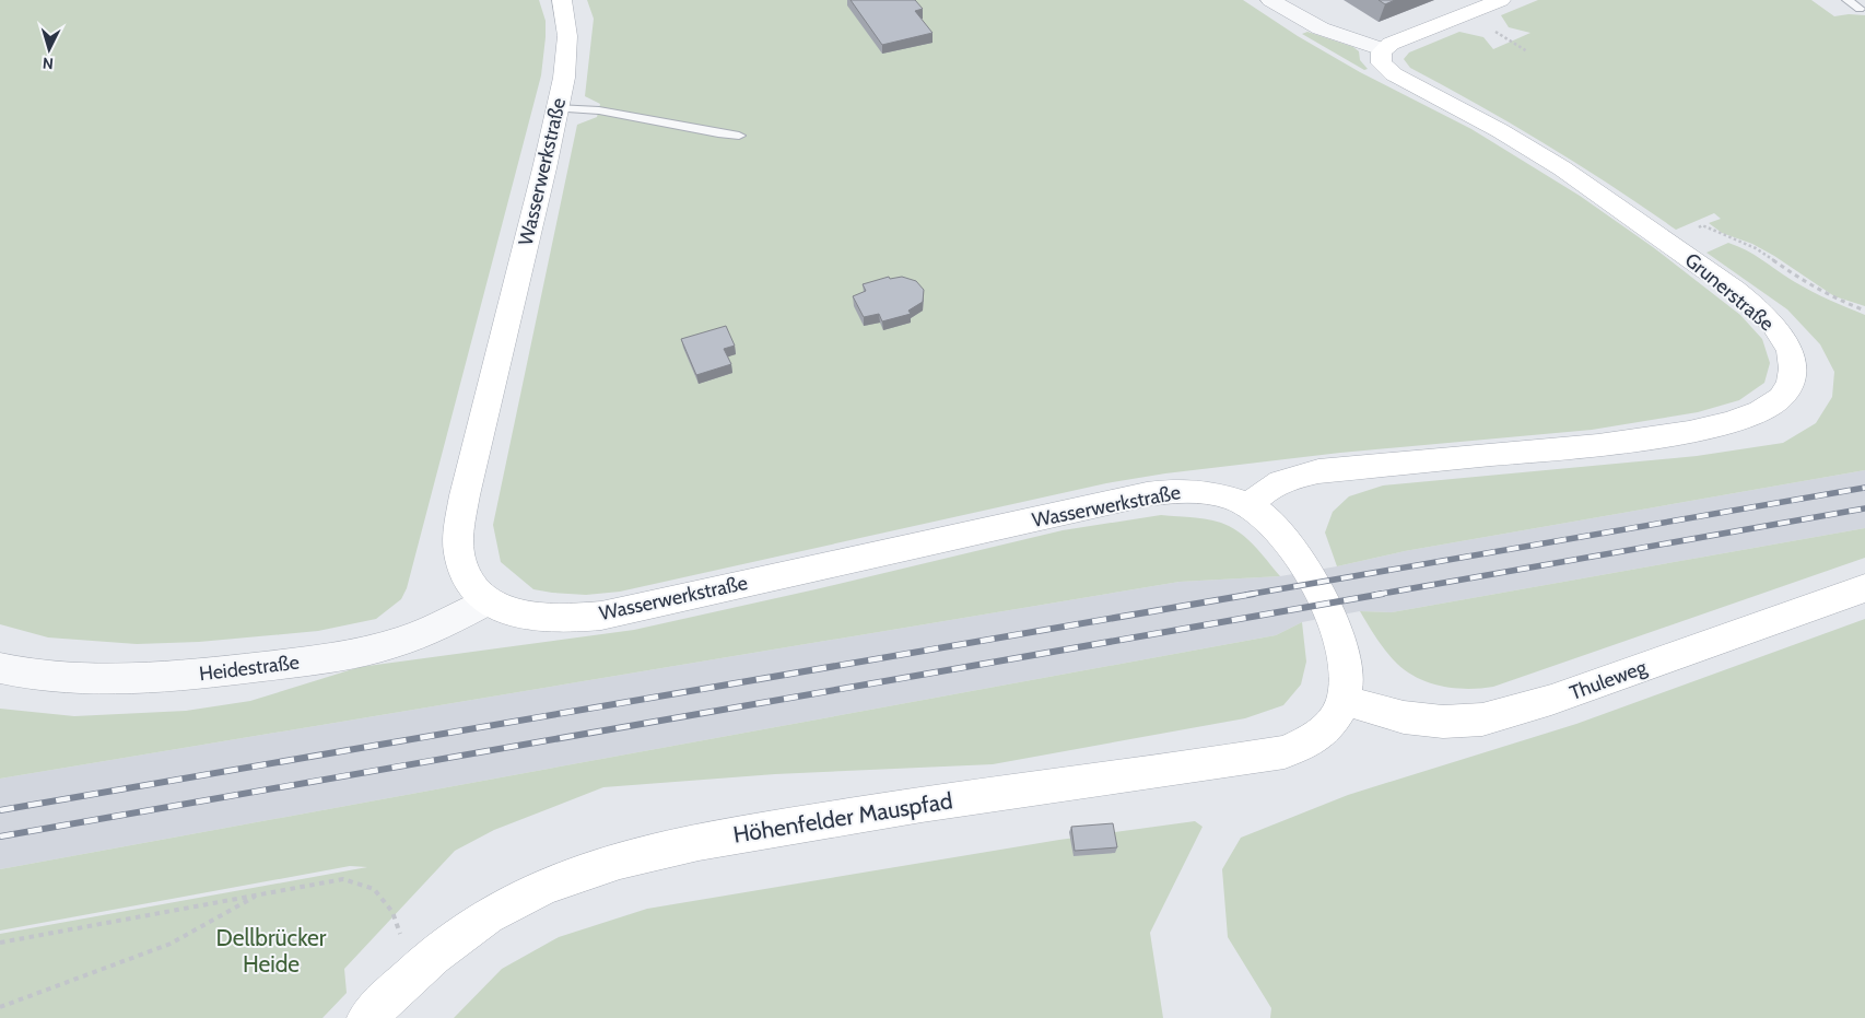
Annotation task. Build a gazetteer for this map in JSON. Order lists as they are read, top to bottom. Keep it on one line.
{"streets":{"main road":["Wasserwerkstraße","Grunerstraße","Thuleweg","Höhenfelder Mauspfad"],"street":["Heidestraße"]},"crossings":[["Wasserwerkstraße","Grunerstraße"],["Wasserwerkstraße","Heidestraße"],["Wasserwerkstraße","Thuleweg"],["Wasserwerkstraße","Höhenfelder Mauspfad"],["Thuleweg","Höhenfelder Mauspfad"]],"parks":["Dellbrücker Heide"],"north":"bottom"}
